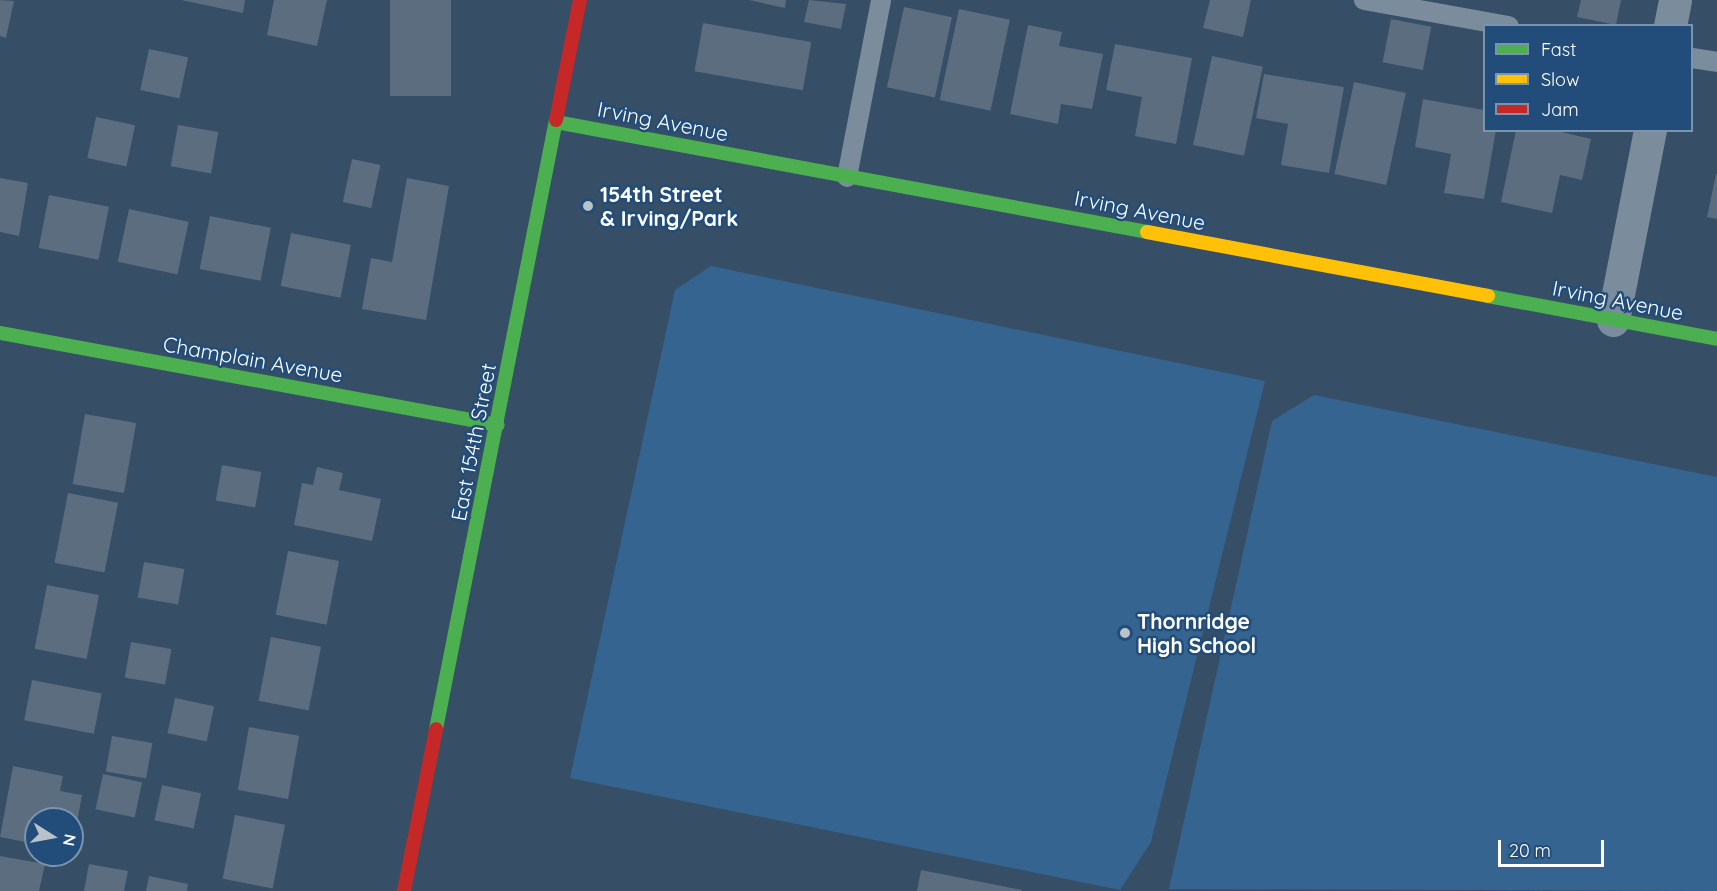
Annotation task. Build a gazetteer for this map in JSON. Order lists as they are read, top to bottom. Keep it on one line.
{"streets":{"street":["Irving Avenue","Champlain Avenue","East 154th Street"]},"crossings":[["Irving Avenue","East 154th Street"],["Champlain Avenue","East 154th Street"]],"places":["154th Street & Irving/Park","Thornridge High School"],"legend":["Fast","Slow","Jam"],"scale_bar":"20 m","north":"right"}
